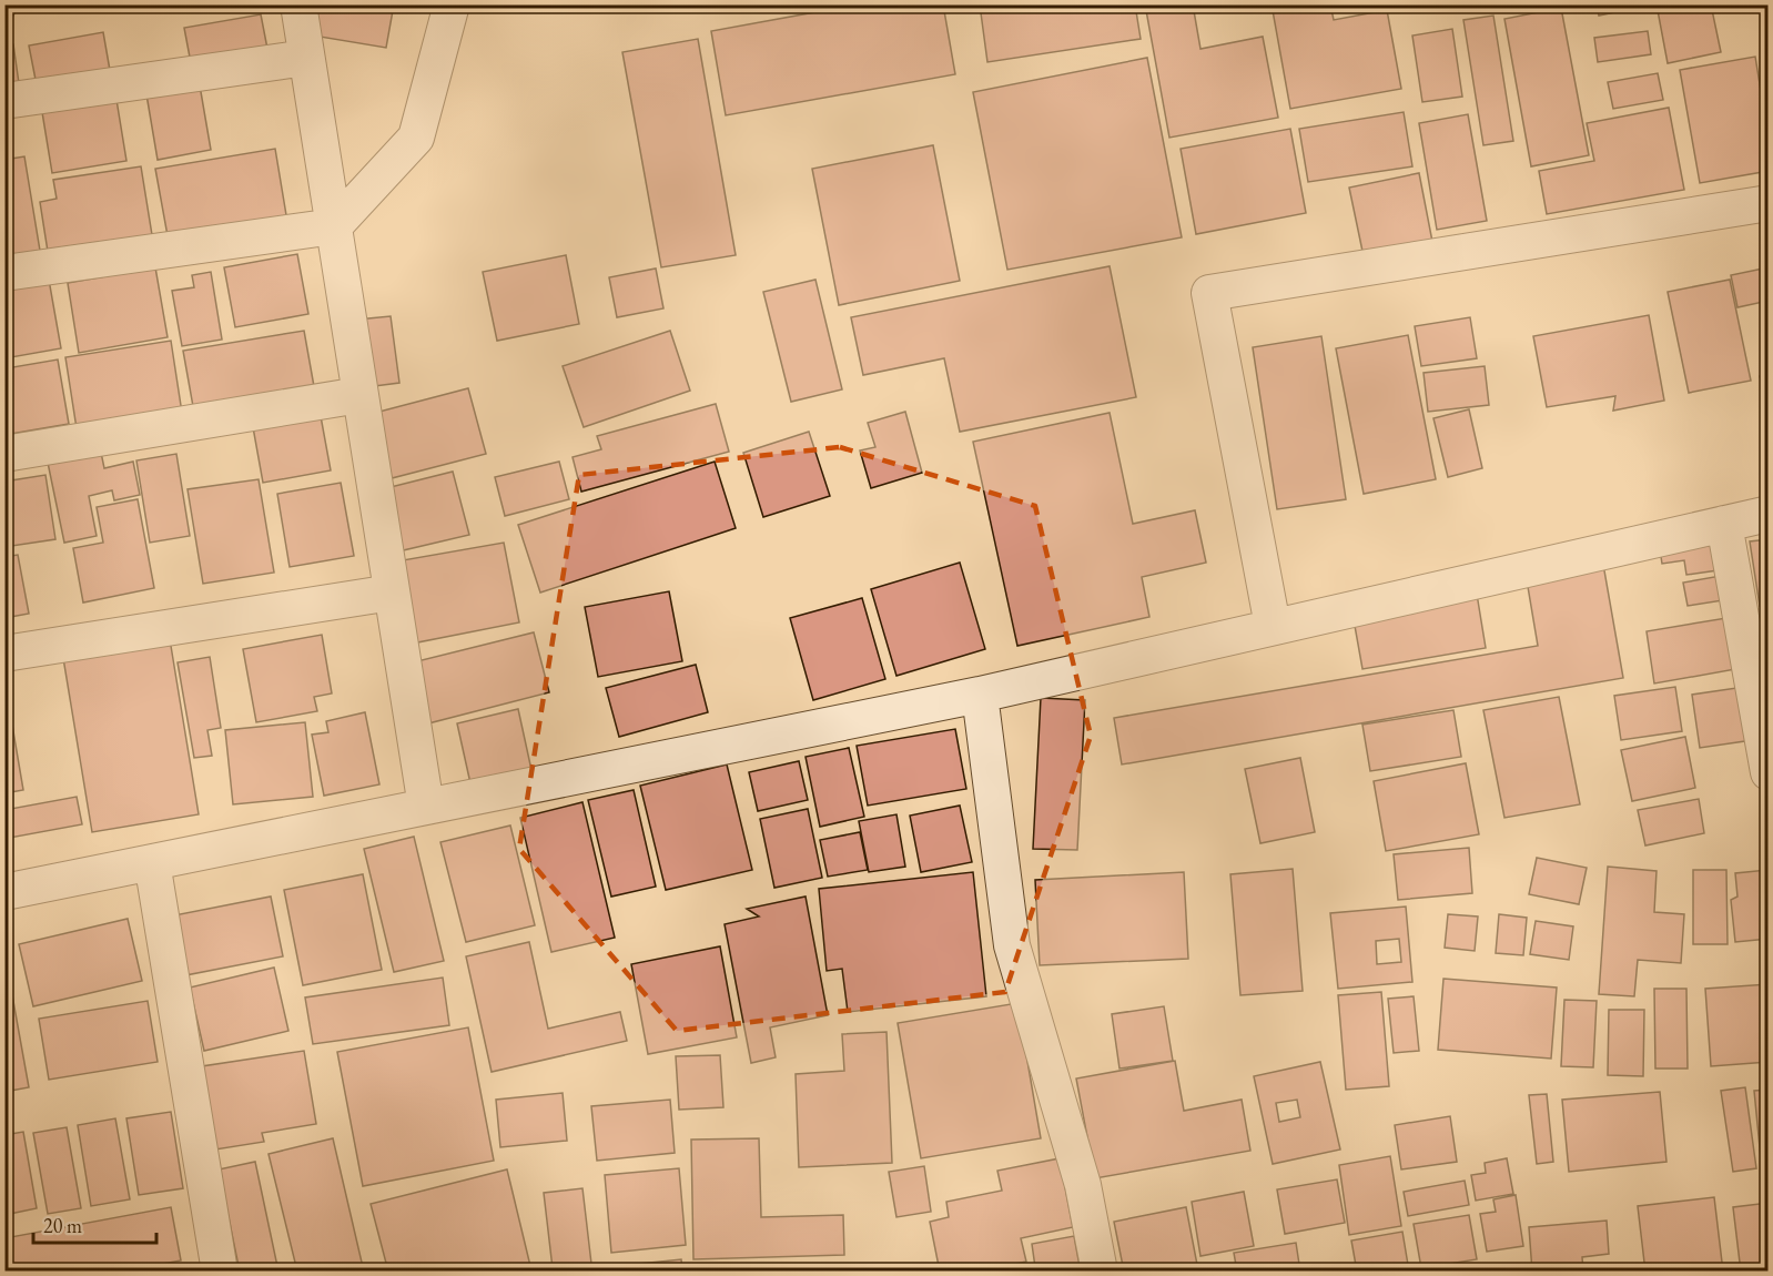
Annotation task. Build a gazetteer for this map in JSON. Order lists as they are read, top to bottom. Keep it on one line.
{"scale_bar":"20 m"}
